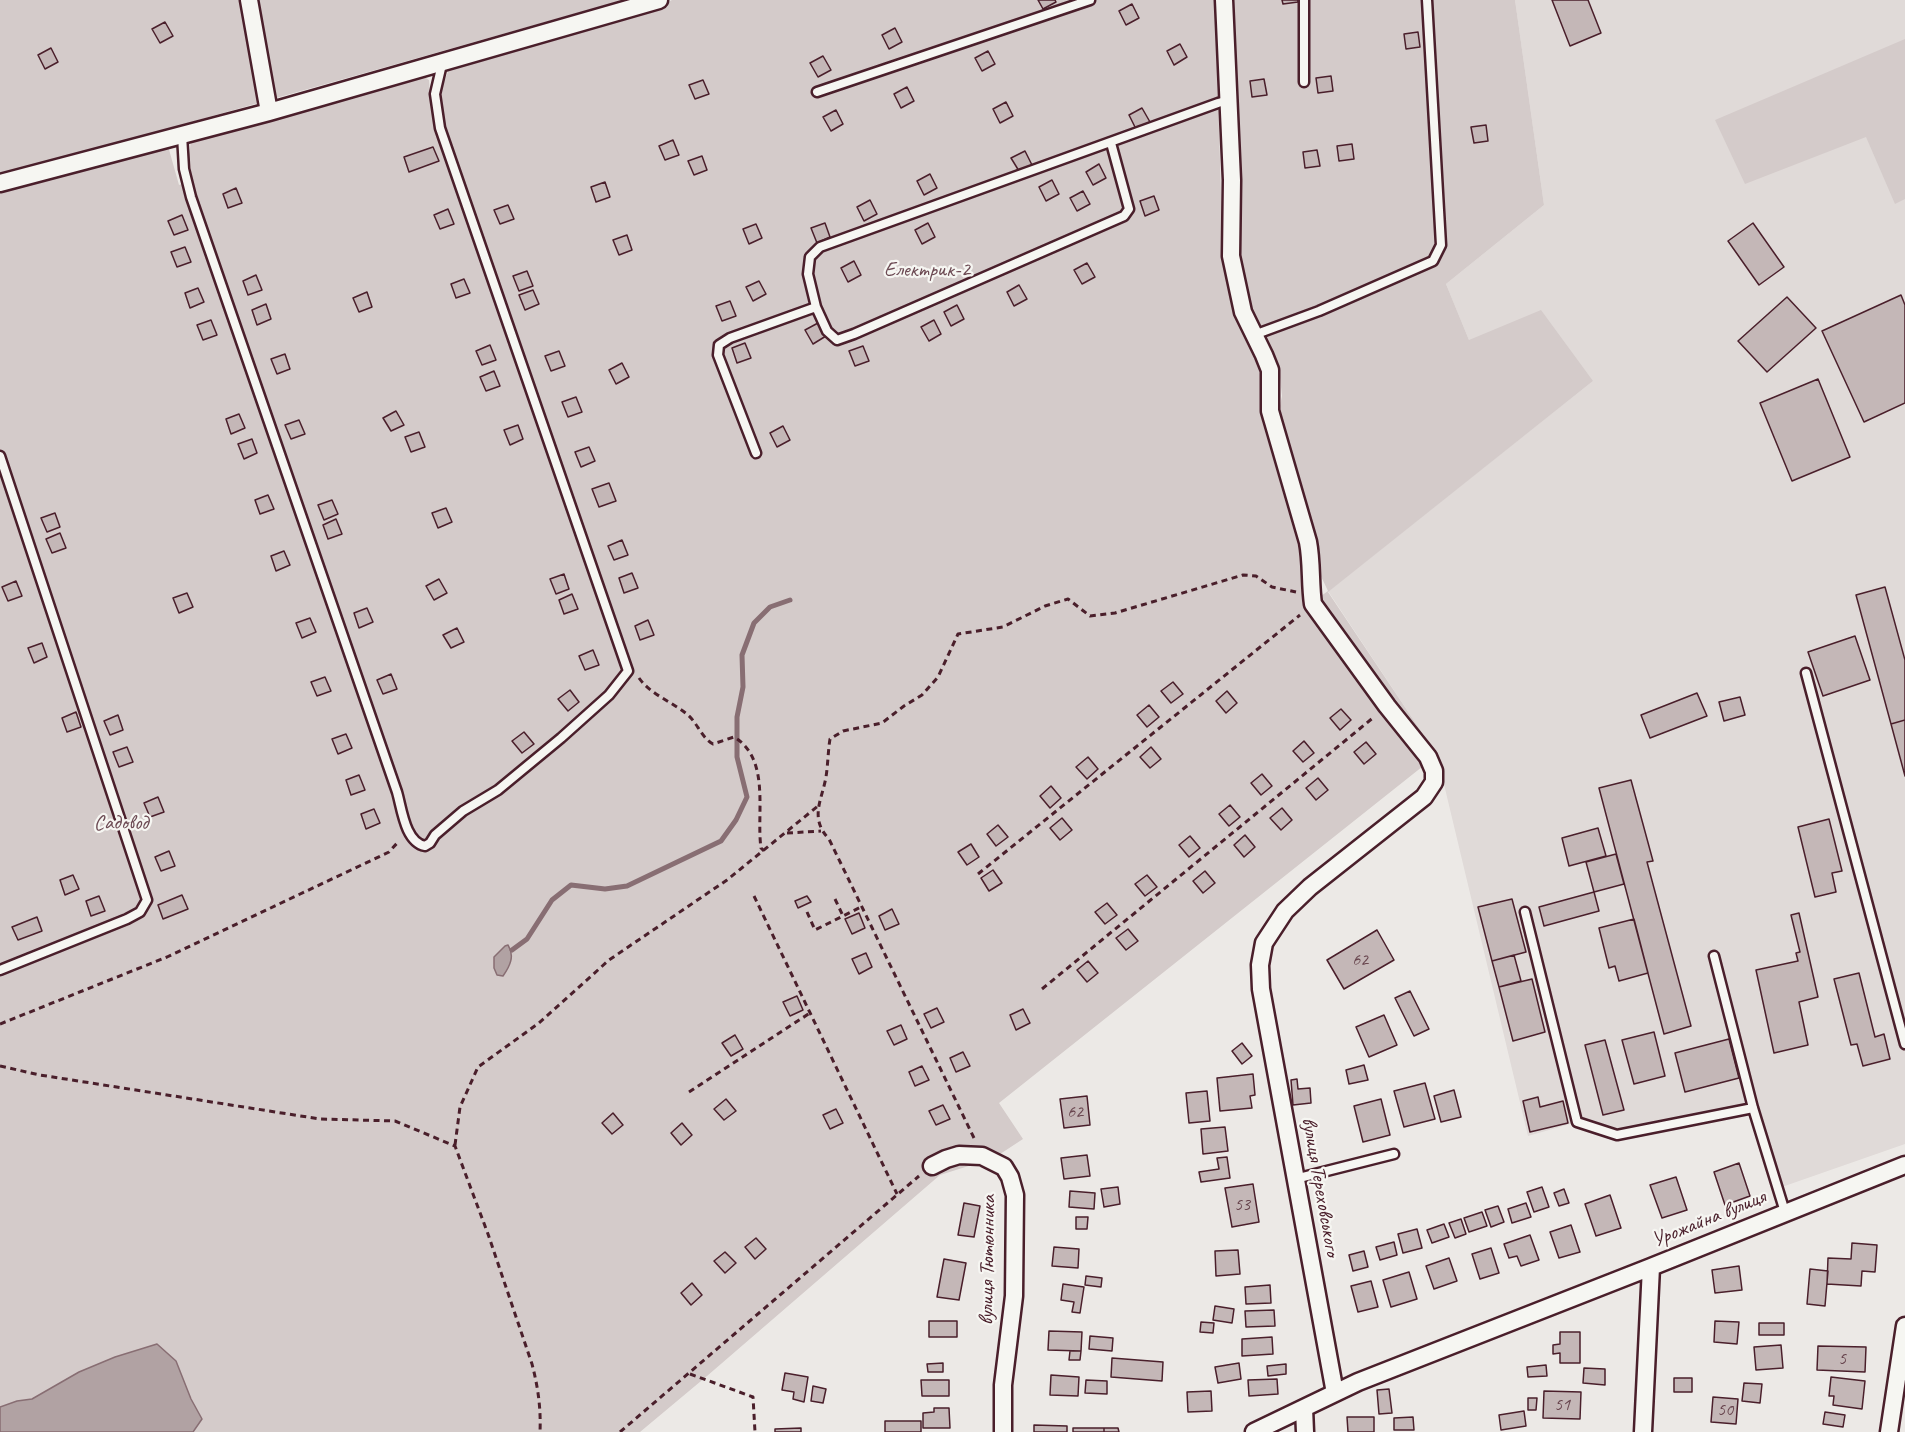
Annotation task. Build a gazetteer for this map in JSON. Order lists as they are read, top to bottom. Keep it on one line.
{"streets":{"street":["вулиця Тереховського","Урожайна вулиця","вулиця Тютюнника"]},"parks":["Електрик-2","Садовод"],"house_numbers":["62","62","53","5","51","50"]}
